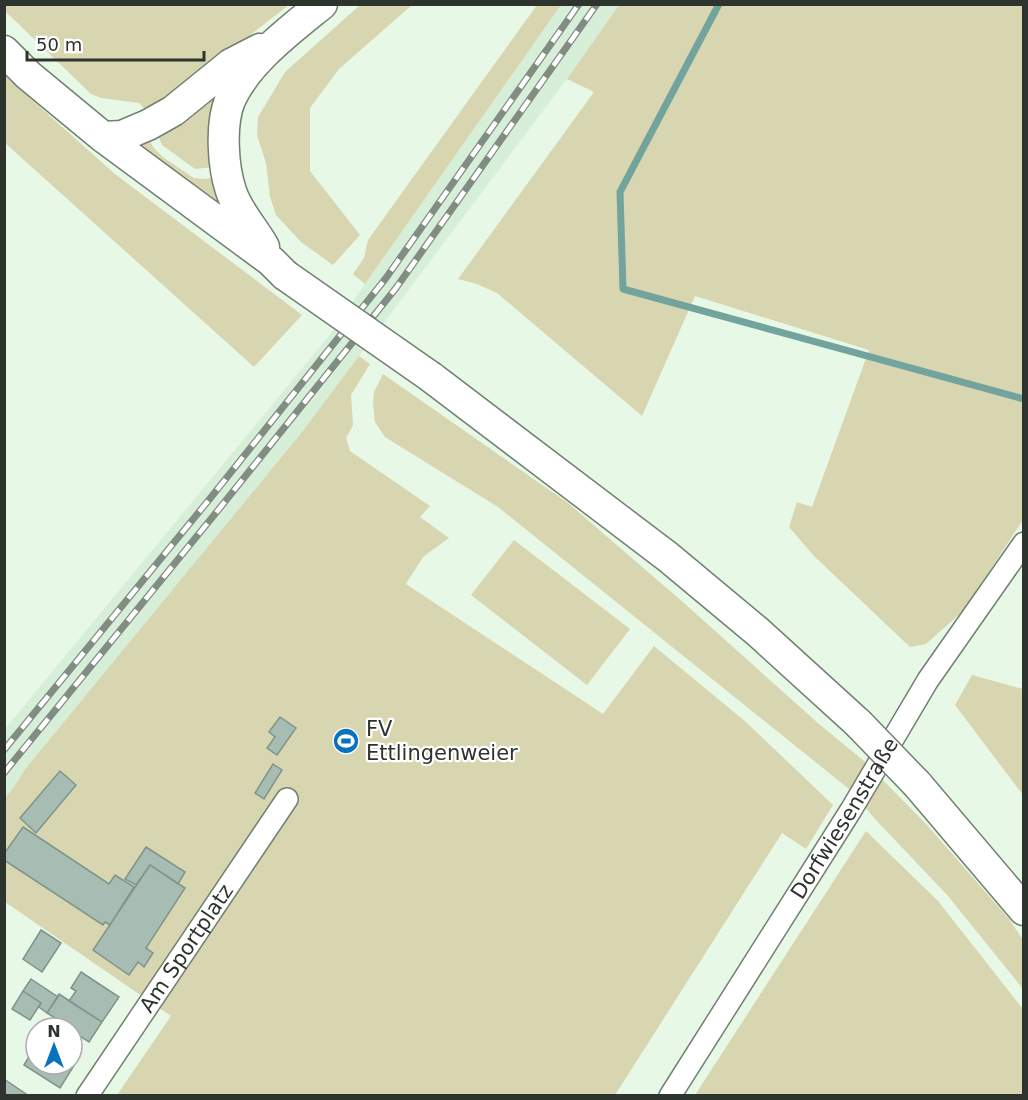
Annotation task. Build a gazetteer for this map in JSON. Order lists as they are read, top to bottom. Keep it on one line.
{"streets":{"street":["Dorfwiesenstraße","Am Sportplatz"]},"places":{"sports":["FV Ettlingenweier"]},"scale_bar":"50 m","north":"top"}
